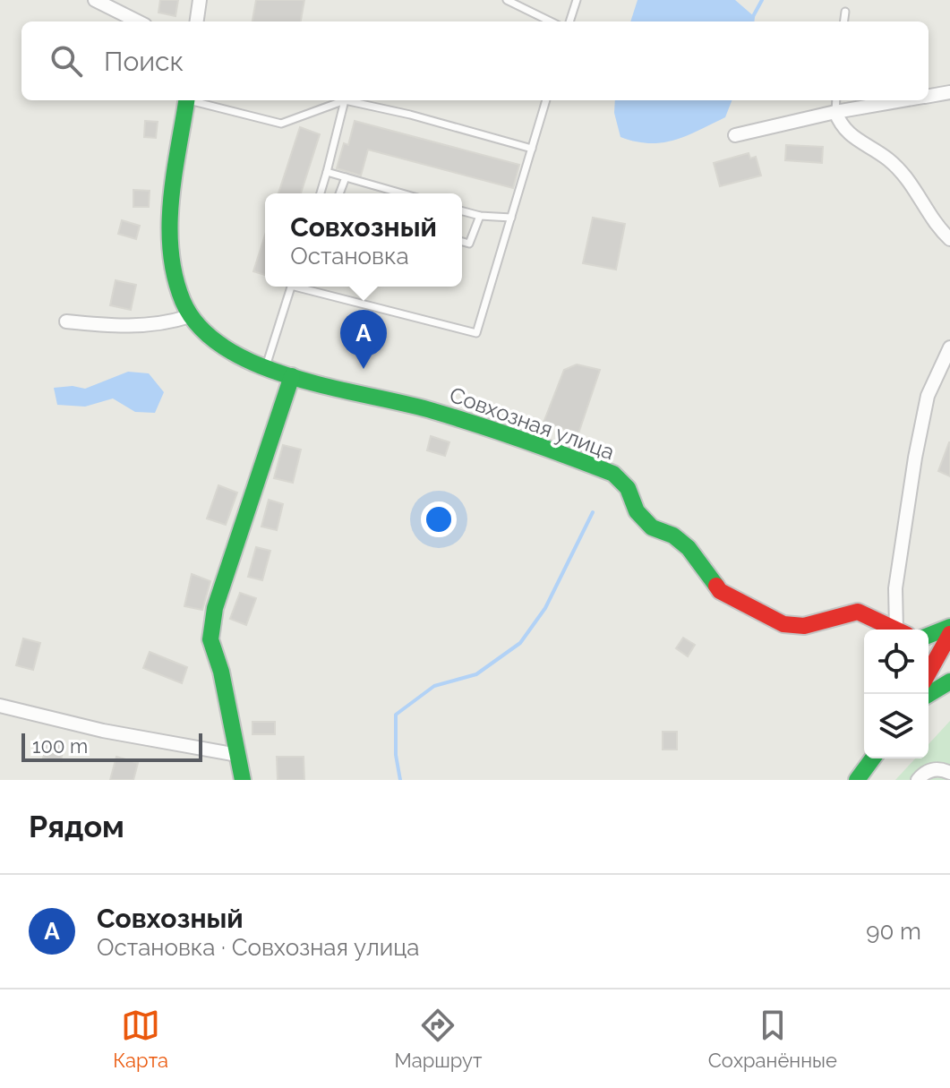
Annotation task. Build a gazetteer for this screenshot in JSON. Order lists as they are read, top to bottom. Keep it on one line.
{"streets":{"main road":["Совхозная улица"]},"scale_bar":"100 m","page":{"search":"Поиск","popup":["Совхозный","Остановка"],"pins":"A","scale":"100 m","heading":"Рядом","list":[{"mark":"A","name":"Совхозный","note":"Остановка · Совхозная улица","value":"90 m"}],"nav":["Карта","Маршрут","Сохранённые"]}}
